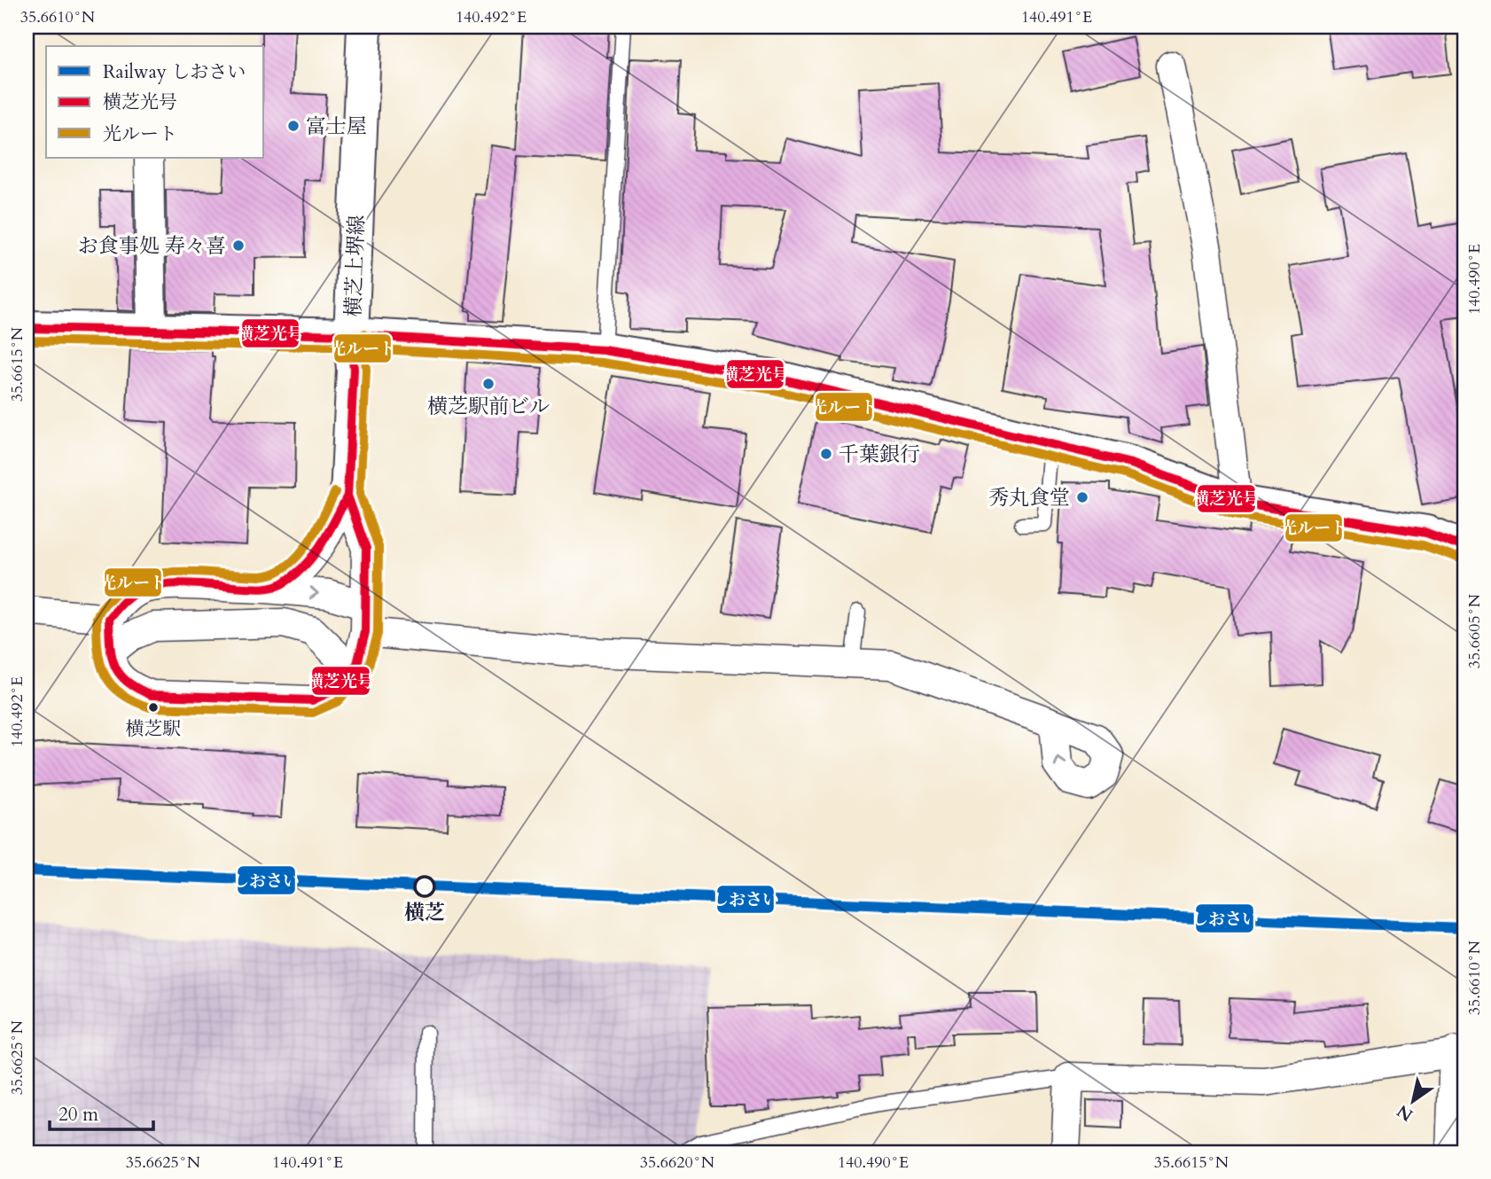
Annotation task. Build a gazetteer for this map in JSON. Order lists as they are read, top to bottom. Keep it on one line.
{"streets":{"main road":["横芝上堺線"]},"places":["富士屋","お食事処 寿々喜","横芝駅前ビル","千葉銀行","秀丸食堂","横芝駅","横芝"],"lines":["transit line 横芝光号","transit line 光ルート","rail line しおさい"],"legend":["Railway しおさい","横芝光号","光ルート"],"scale_bar":"20 m","north":"bottom left","coordinates":["35.6610°N","140.492°E","140.491°E","140.490°E","35.6615°N","35.6605°N","35.6625°N","35.6620°N"]}
